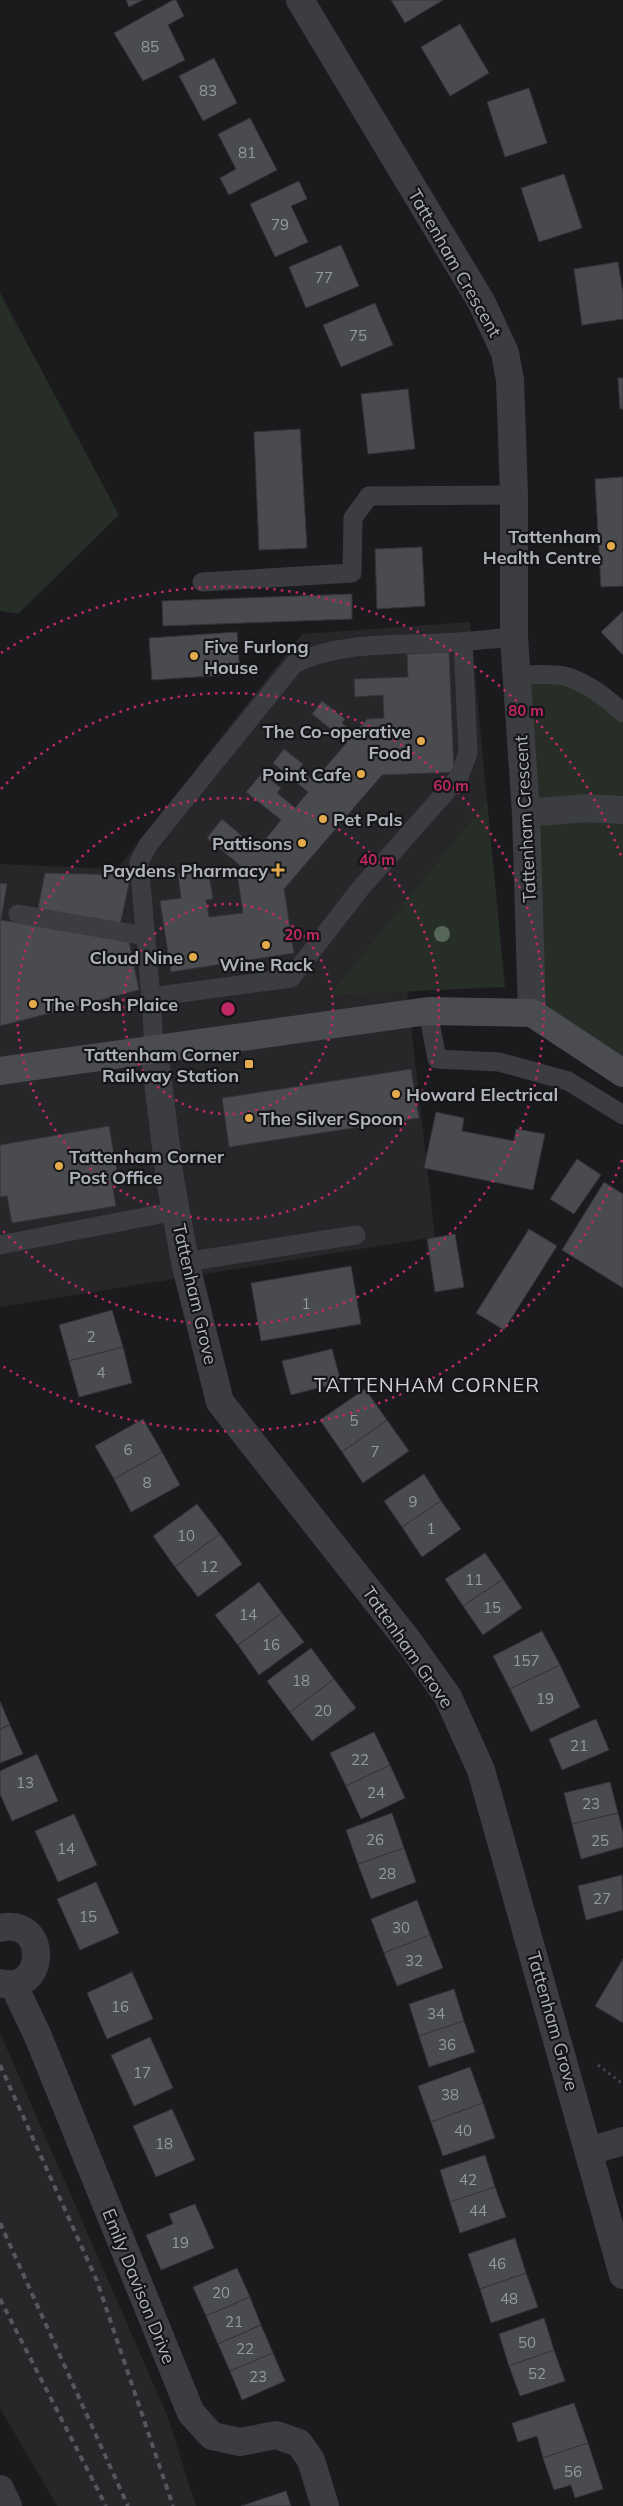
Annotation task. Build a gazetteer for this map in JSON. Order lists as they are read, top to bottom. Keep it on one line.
{"streets":{"street":["Tattenham Crescent","Tattenham Grove","Emily Davison Drive"]},"districts":["TATTENHAM CORNER"],"places":{"other":["Tattenham Health Centre","Five Furlong House","The Co-operative Food","Point Cafe","Pet Pals","Pattisons","Wine Rack","Cloud Nine","The Posh Plaice","Howard Electrical","The Silver Spoon","Tattenham Corner Post Office"],"health":["Paydens Pharmacy"],"transit":["Tattenham Corner Railway Station"]},"house_numbers":["85","83","81","79","77","75","1","2","4","5","6","7","8","9","1","10","12","11","15","14","16","157","18","19","20","21","22","13","24","23","26","25","14","28","27","15","30","32","16","34","36","17","38","40","18","42","44","19","46","20","48","21","50","22","52","23","56"],"rings":["80 m","60 m","40 m","20 m"]}
